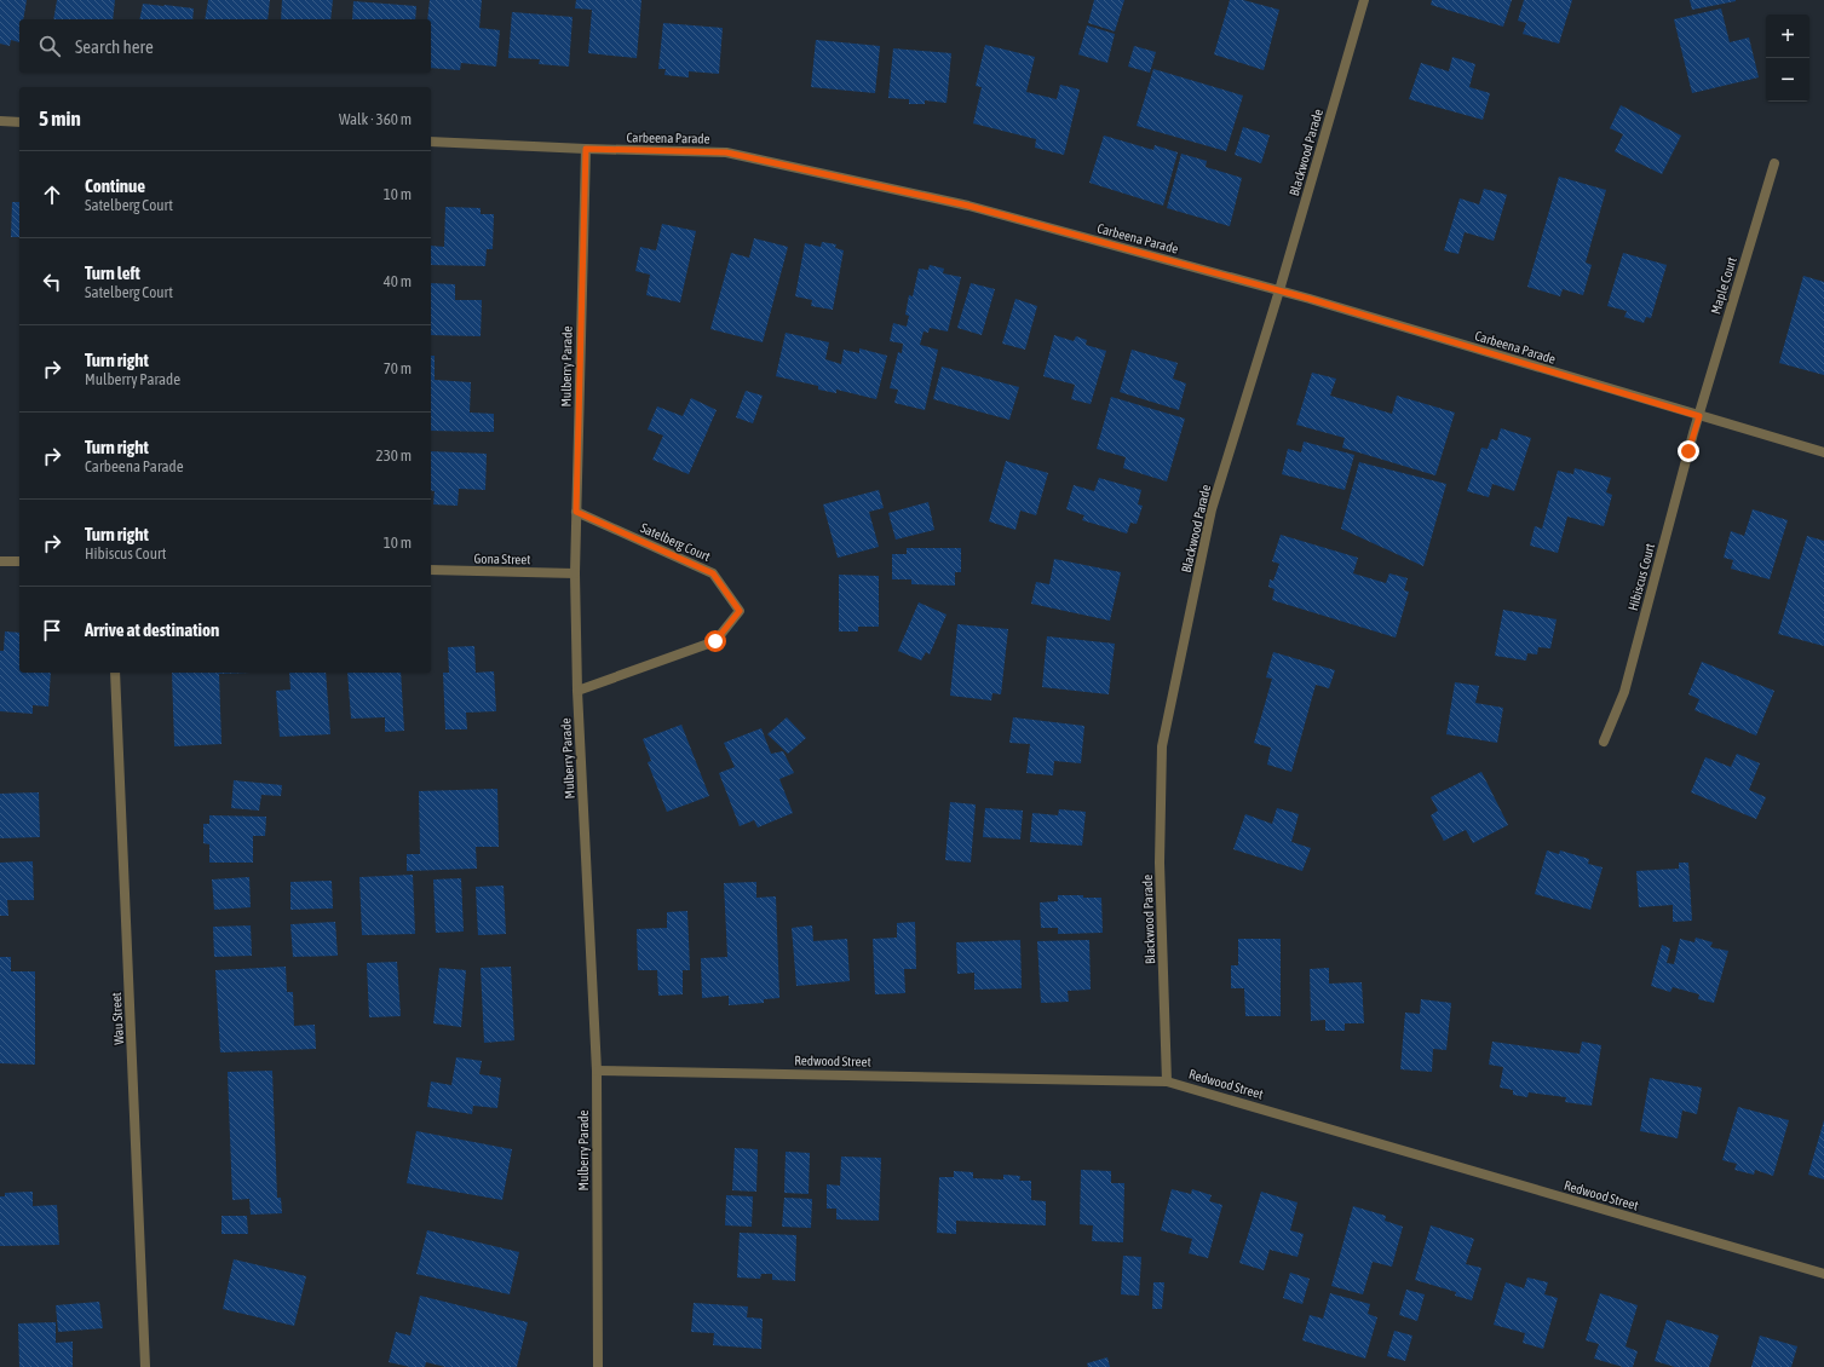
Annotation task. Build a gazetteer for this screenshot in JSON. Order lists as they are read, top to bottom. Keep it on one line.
{"streets":{"street":["Carbeena Parade","Blackwood Parade","Maple Court","Mulberry Parade","Satelberg Court","Gona Street","Hibiscus Court","Wau Street","Redwood Street"]},"crossings":[["Carbeena Parade","Blackwood Parade"],["Carbeena Parade","Maple Court"],["Carbeena Parade","Mulberry Parade"],["Carbeena Parade","Hibiscus Court"],["Blackwood Parade","Redwood Street"],["Maple Court","Hibiscus Court"],["Mulberry Parade","Satelberg Court"],["Mulberry Parade","Gona Street"],["Mulberry Parade","Redwood Street"]],"page":{"map_buttons":["+","−"],"search":"Search here","heading":["5 min","Walk · 360 m"],"list":[["Continue","Satelberg Court","10 m"],["Turn left","Satelberg Court","40 m"],["Turn right","Mulberry Parade","70 m"],["Turn right","Carbeena Parade","230 m"],["Turn right","Hibiscus Court","10 m"],"Arrive at destination"]}}
